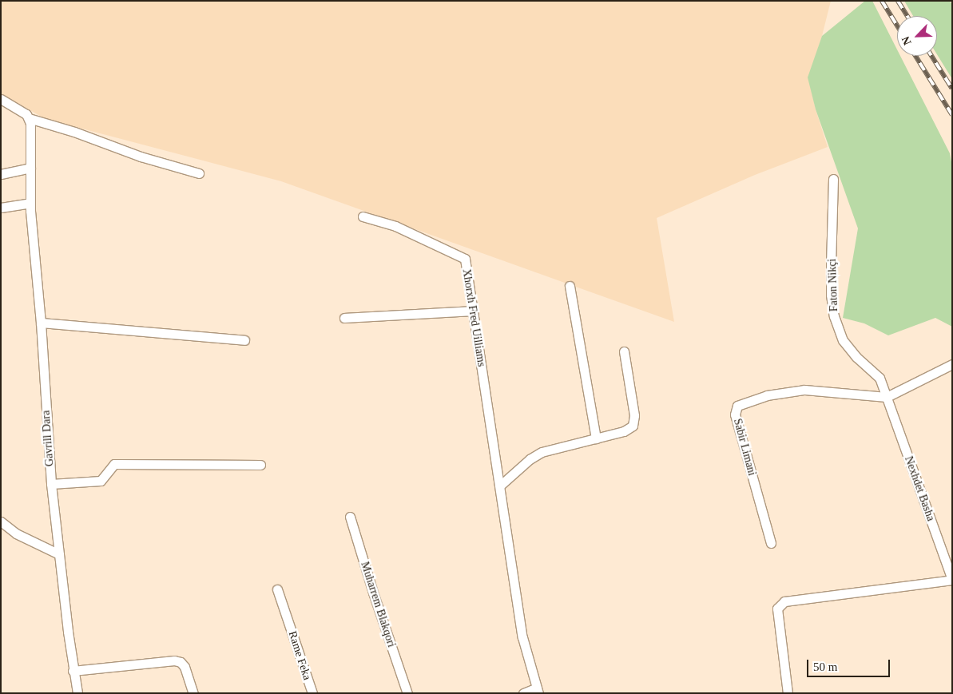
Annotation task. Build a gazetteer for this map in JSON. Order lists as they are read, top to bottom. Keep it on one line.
{"streets":{"street":["Faton Nikçi","Xhorxh Fred Uilliams","Gavrill Dara","Sabir Limani","Nexhdet Basha","Muharrem Blakqori","Rame Feka"]},"crossings":[["Faton Nikçi","Sabir Limani"],["Faton Nikçi","Nexhdet Basha"],["Sabir Limani","Nexhdet Basha"]],"scale_bar":"50 m","north":"bottom left"}
